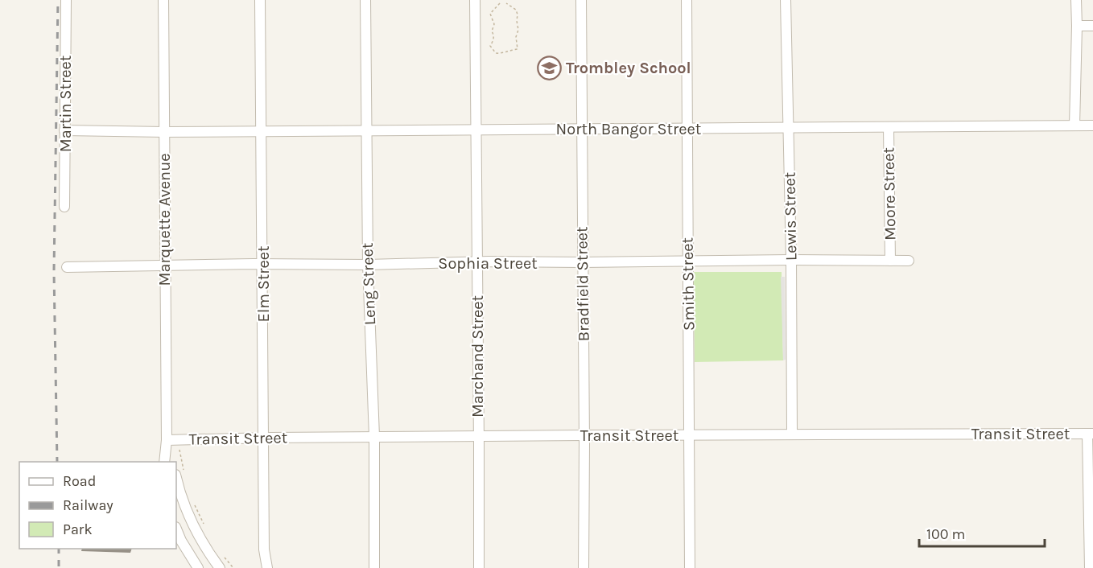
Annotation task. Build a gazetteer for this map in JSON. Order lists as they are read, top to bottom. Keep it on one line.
{"streets":{"street":["Martin Street","North Bangor Street","Moore Street","Lewis Street","Marquette Avenue","Sophia Street","Elm Street","Leng Street","Bradfield Street","Smith Street","Marchand Street","Transit Street"]},"crossings":[["Martin Street","North Bangor Street"],["North Bangor Street","Moore Street"],["North Bangor Street","Lewis Street"],["North Bangor Street","Marquette Avenue"],["North Bangor Street","Elm Street"],["North Bangor Street","Leng Street"],["North Bangor Street","Bradfield Street"],["North Bangor Street","Smith Street"],["North Bangor Street","Marchand Street"],["Moore Street","Sophia Street"],["Lewis Street","Sophia Street"],["Lewis Street","Transit Street"],["Marquette Avenue","Sophia Street"],["Marquette Avenue","Transit Street"],["Sophia Street","Elm Street"],["Sophia Street","Leng Street"],["Sophia Street","Bradfield Street"],["Sophia Street","Smith Street"],["Sophia Street","Marchand Street"],["Elm Street","Transit Street"],["Leng Street","Transit Street"],["Bradfield Street","Transit Street"],["Smith Street","Transit Street"],["Marchand Street","Transit Street"]],"places":{"school or university":["Trombley School"]},"legend":["Road","Railway","Park"],"scale_bar":"100 m"}
